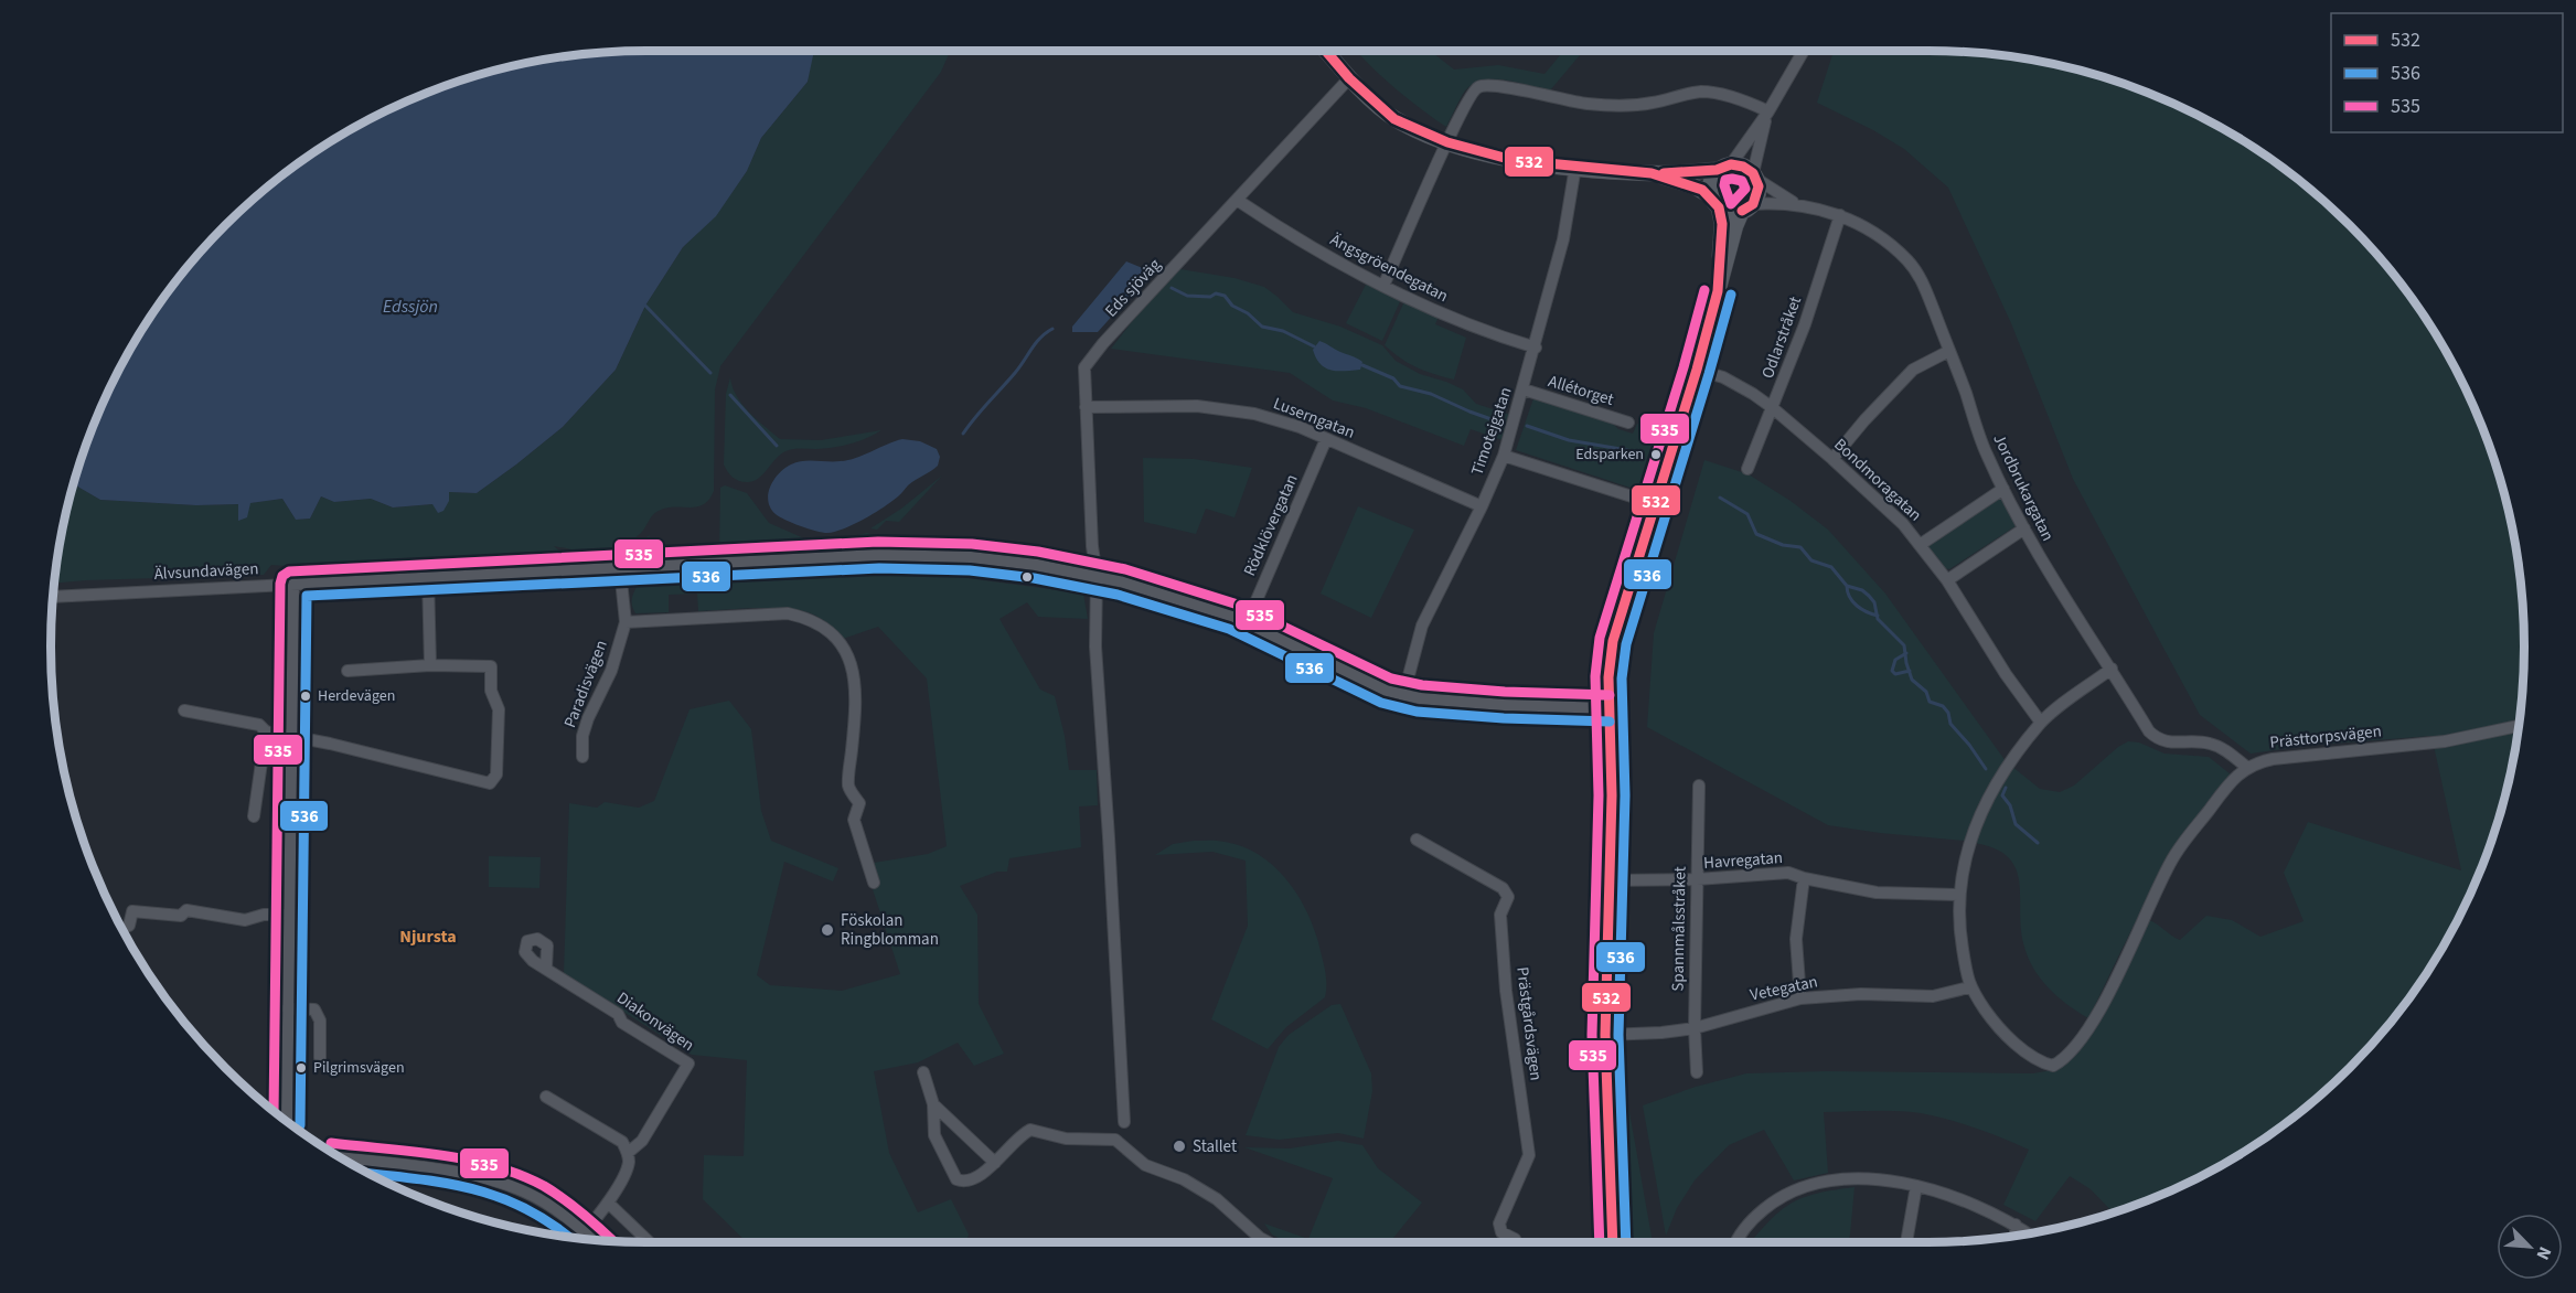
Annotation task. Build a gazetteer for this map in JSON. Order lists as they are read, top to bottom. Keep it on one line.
{"streets":{"street":["Ängsgröendegatan","Eds sjöväg","Odlarstråket","Allétorget","Luserngatan","Timotejgatan","Bondmoragatan","Jordbrukargatan","Rödklövergatan","Älvsundavägen","Paradisvägen","Prästtorpsvägen","Havregatan","Spannmålsstråket","Vetegatan","Diakonvägen","Prästgårdsvägen"]},"crossings":[["Ängsgröendegatan","Eds sjöväg"],["Ängsgröendegatan","Timotejgatan"],["Eds sjöväg","Luserngatan"],["Eds sjöväg","Älvsundavägen"],["Odlarstråket","Bondmoragatan"],["Odlarstråket","Jordbrukargatan"],["Allétorget","Timotejgatan"],["Luserngatan","Timotejgatan"],["Luserngatan","Rödklövergatan"],["Timotejgatan","Älvsundavägen"],["Jordbrukargatan","Prästtorpsvägen"],["Rödklövergatan","Älvsundavägen"],["Älvsundavägen","Paradisvägen"],["Havregatan","Spannmålsstråket"],["Spannmålsstråket","Vetegatan"]],"districts":["Njursta"],"water":["Edssjön"],"places":["Edsparken","Herdevägen","Föskolan Ringblomman","Pilgrimsvägen","Stallet"],"lines":["transit line 532","transit line 535","transit line 536"],"legend":["532","536","535"],"north":"bottom right"}
